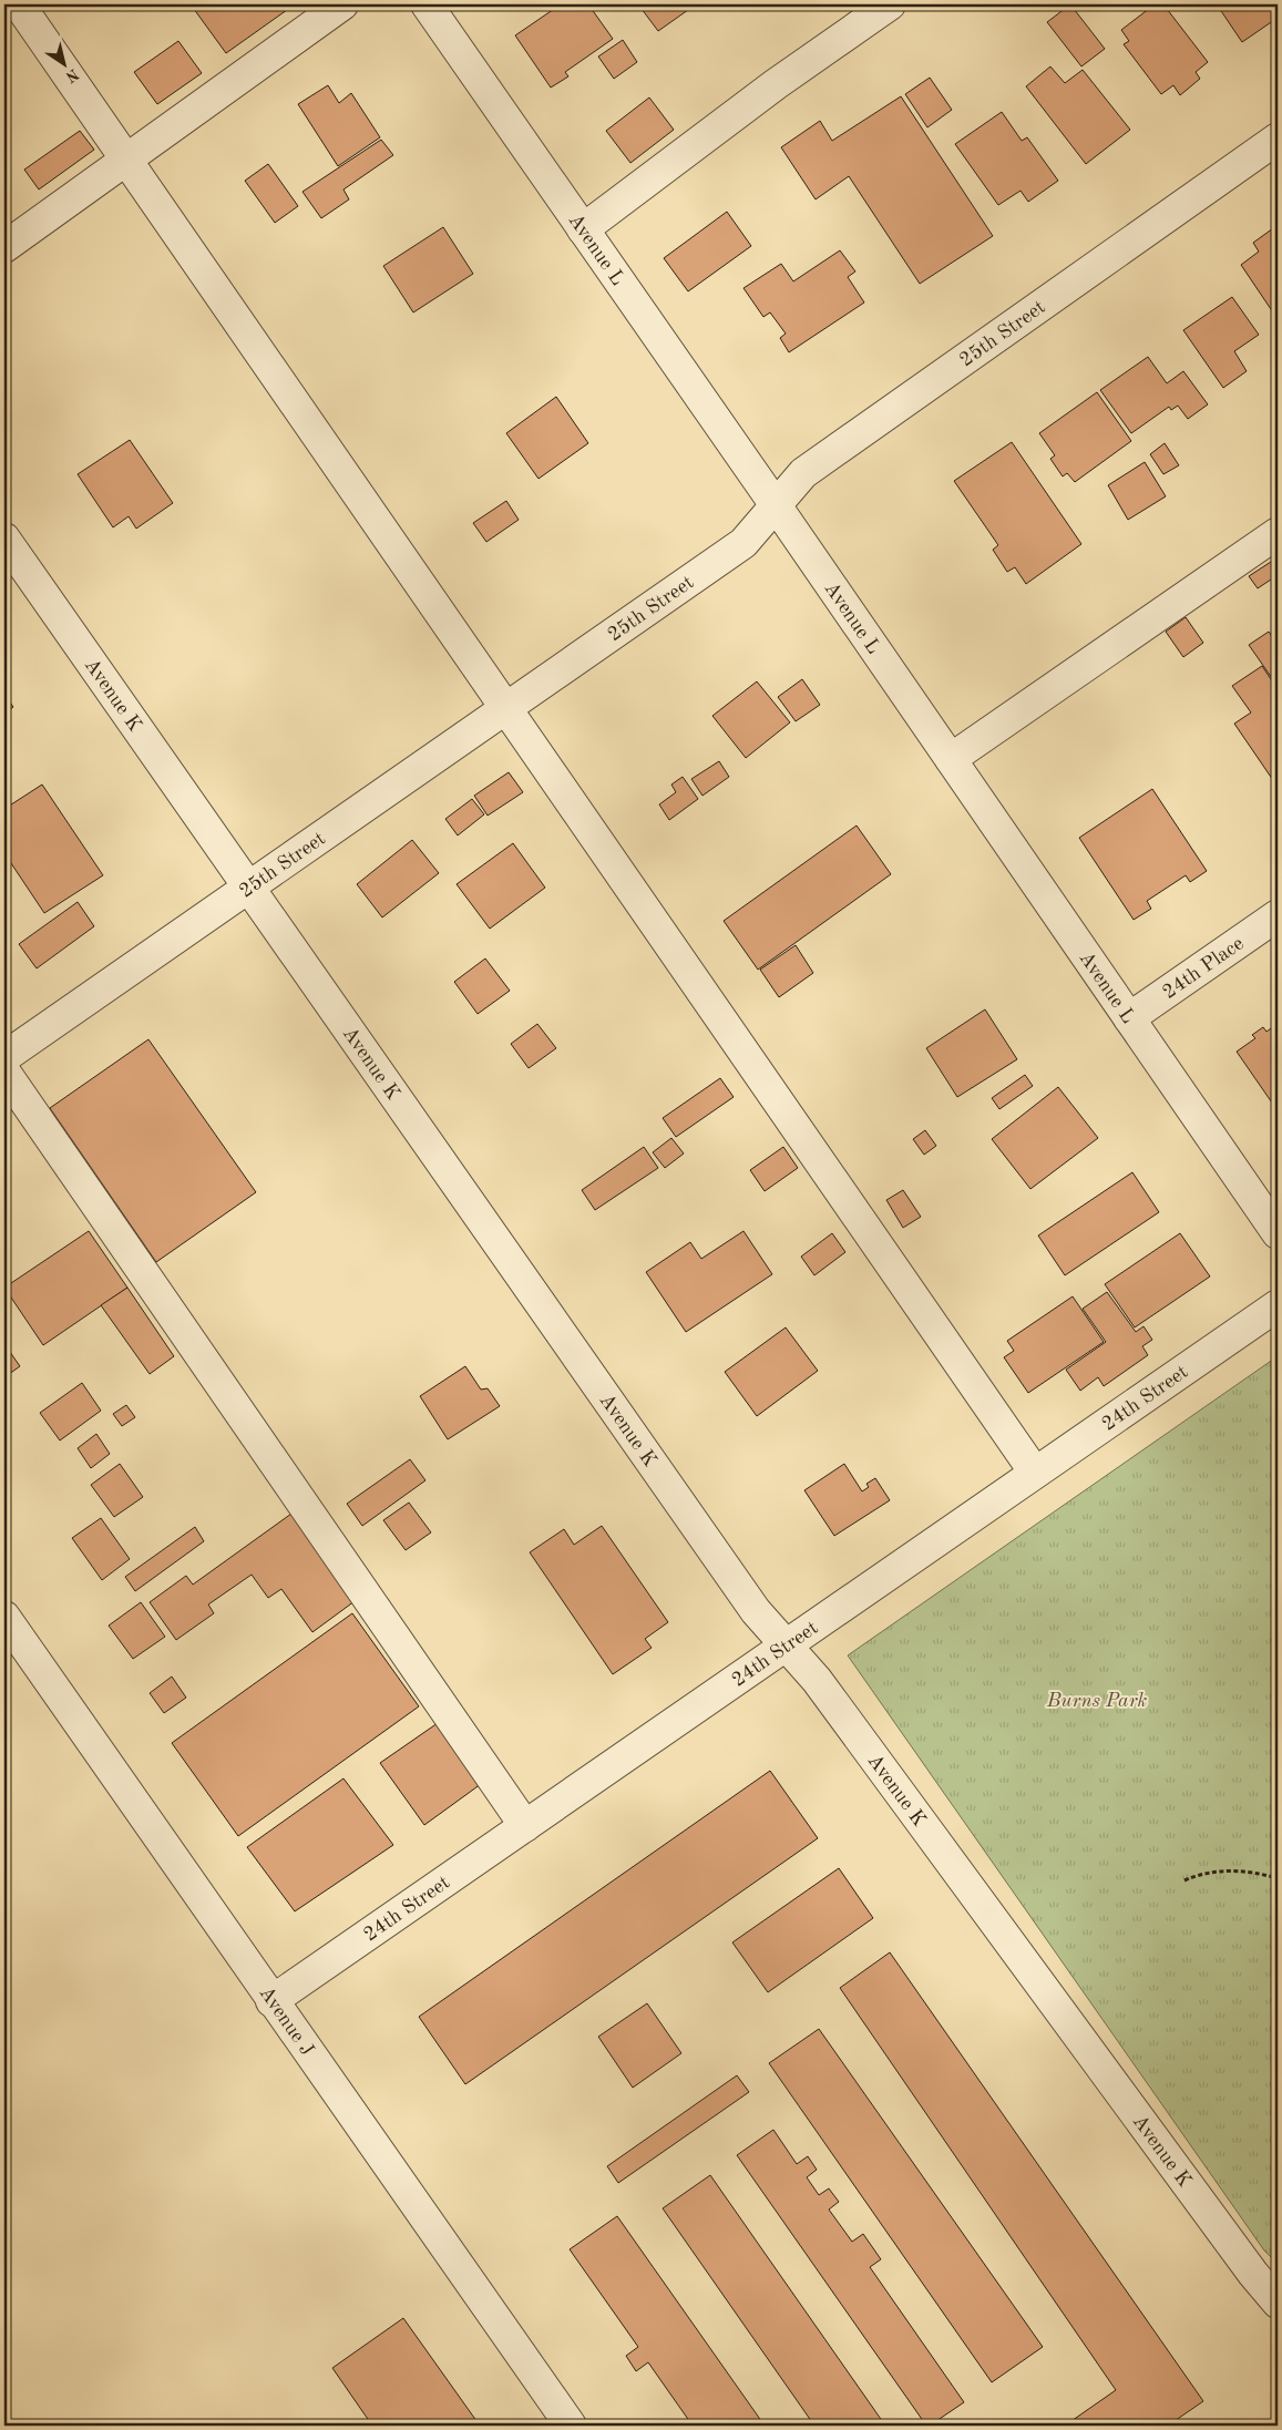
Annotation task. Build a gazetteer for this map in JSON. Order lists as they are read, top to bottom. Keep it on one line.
{"streets":{"street":["Avenue L","25th Street","Avenue K","24th Place","24th Street","Avenue J"]},"crossings":[["Avenue L","25th Street"],["Avenue L","24th Place"],["25th Street","Avenue K"],["Avenue K","24th Street"],["24th Street","Avenue J"]],"parks":["Burns Park"],"north":"bottom right"}
